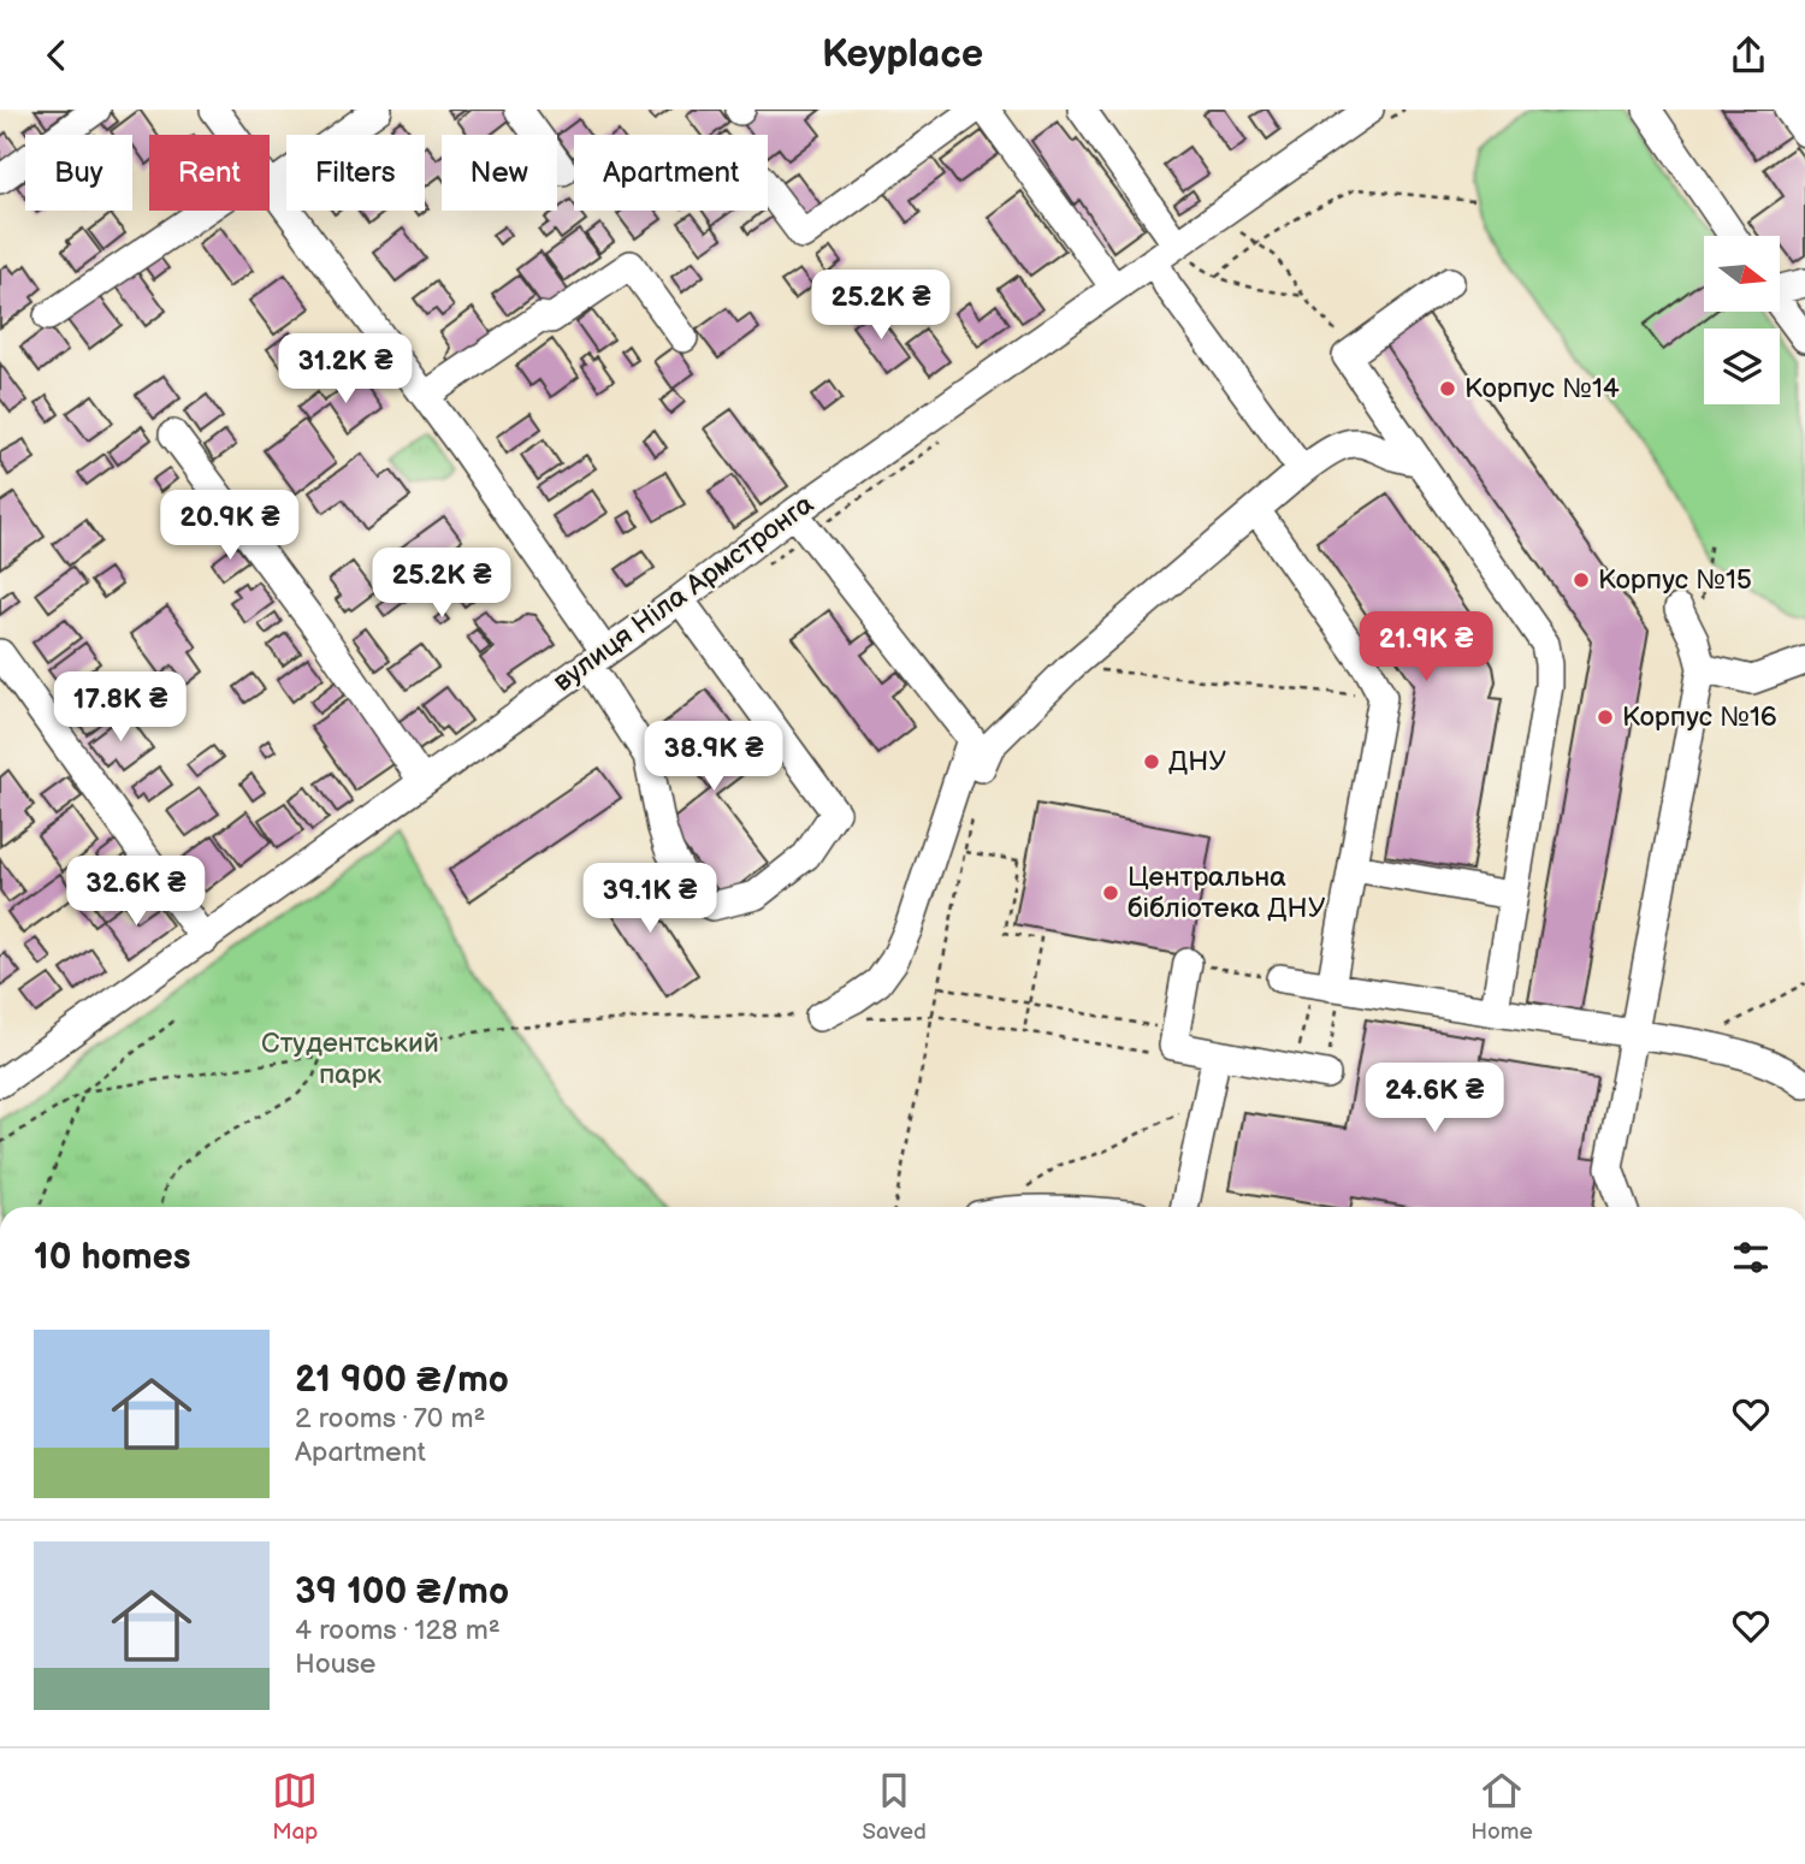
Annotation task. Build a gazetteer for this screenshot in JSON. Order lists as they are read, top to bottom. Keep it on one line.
{"streets":{"street":["вулиця Ніла Армстронга"]},"parks":["Студентський парк"],"places":["Корпус №14","Корпус №15","Корпус №16","ДНУ","Центральна бібліотека ДНУ"],"north":"right","page":{"header":"Keyplace","chip":["Buy","Rent","Filters","New","Apartment"],"price":["25.2K ₴","31.2K ₴","20.9K ₴","25.2K ₴","21.9K ₴","17.8K ₴","38.9K ₴","32.6K ₴","39.1K ₴","24.6K ₴"],"heading":"10 homes","list":[{"name":"21 900 ₴/mo","note":"2 rooms · 70 m² · Apartment"},{"name":"39 100 ₴/mo","note":"4 rooms · 128 m² · House"}],"tabs":["Map","Saved","Home"]}}
